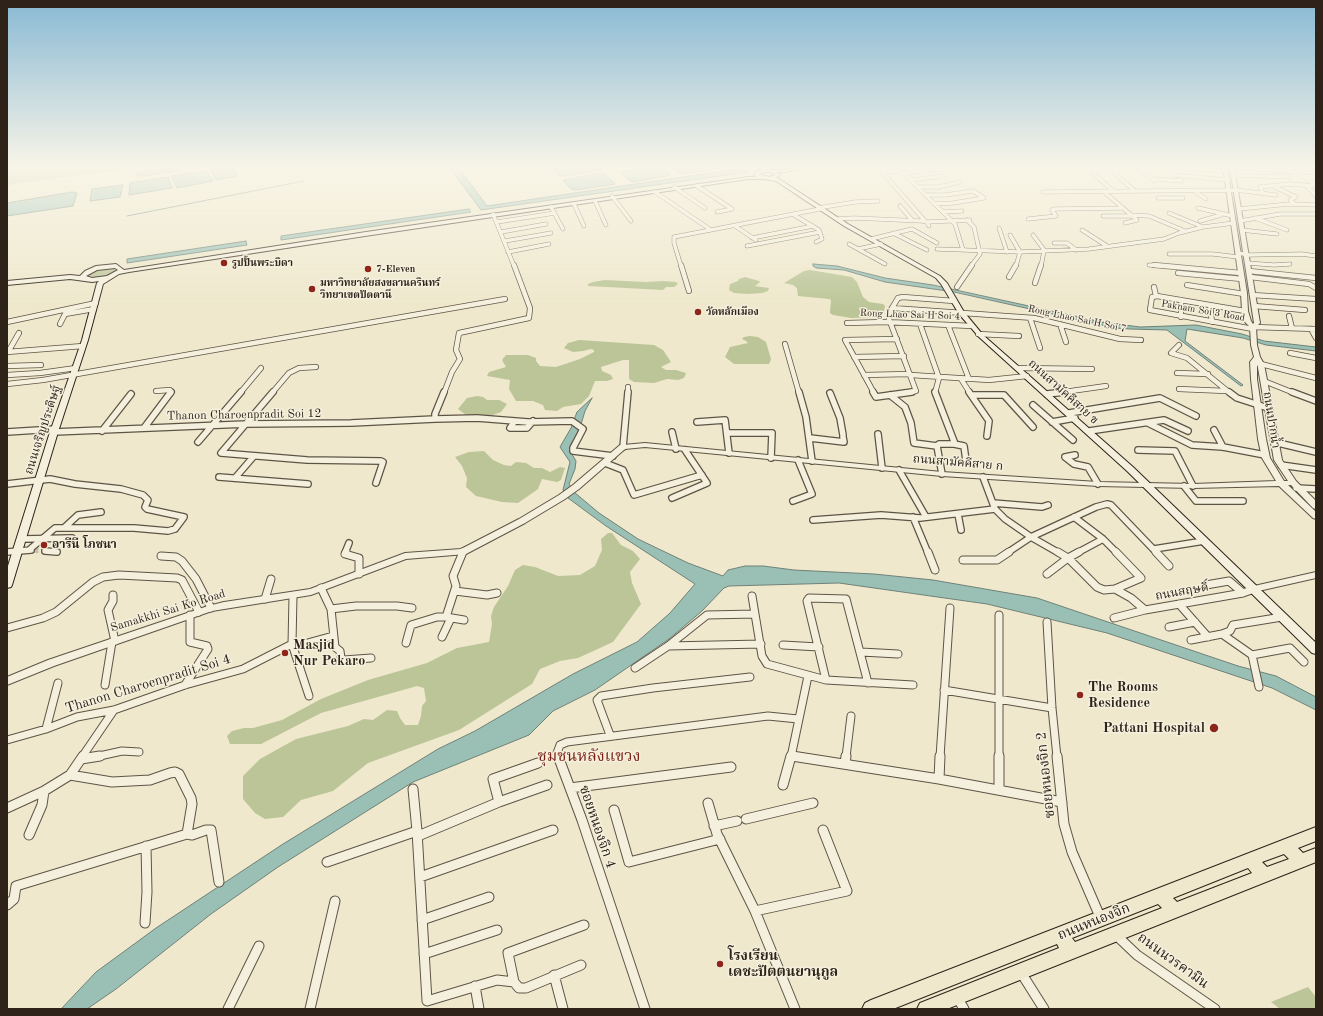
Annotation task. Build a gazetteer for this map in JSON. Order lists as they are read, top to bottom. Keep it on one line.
{"streets":{"main road":["ถนนสามัคคีสาย ข","ถนนเจริญประดิษฐ์","ถนนหนองจิก"],"street":["Paknam Soi 3 Road","Rong Lhao Sai H Soi 4","Rong Lhao Sai H Soi 7","Thanon Charoenpradit Soi 12","ถนนปากน้ำ","ถนนสามัคคีสาย ก","ถนนสฤษดิ์","Samakkhi Sai Ko Road","Thanon Charoenpradit Soi 4","ซอยหนองจิก 2","ซอยหนองจิก 4","ถนนนวรคามิน"]},"crossings":[["Paknam Soi 3 Road","ถนนปากน้ำ"],["Rong Lhao Sai H Soi 4","ถนนสามัคคีสาย ข"],["Rong Lhao Sai H Soi 7","ถนนสามัคคีสาย ข"],["ถนนสามัคคีสาย ข","ถนนสามัคคีสาย ก"],["ถนนสามัคคีสาย ข","ถนนสฤษดิ์"],["Thanon Charoenpradit Soi 12","ถนนเจริญประดิษฐ์"],["Thanon Charoenpradit Soi 12","Samakkhi Sai Ko Road"],["ถนนปากน้ำ","ถนนสามัคคีสาย ก"],["ถนนสามัคคีสาย ก","Samakkhi Sai Ko Road"],["ซอยหนองจิก 2","ถนนหนองจิก"],["ถนนหนองจิก","ถนนนวรคามิน"]],"districts":["ชุมชนหลังแขวง"],"places":["รูปปั้นพระบิดา","7-Eleven","มหาวิทยาลัยสงขลานครินทร์ วิทยาเขตปัตตานี","วัดหลักเมือง","อารีนี โภชนา","Masjid Nur Pekaro","The Rooms Residence","Pattani Hospital","โรงเรียน เดชะปัตตนยานุกูล"]}
